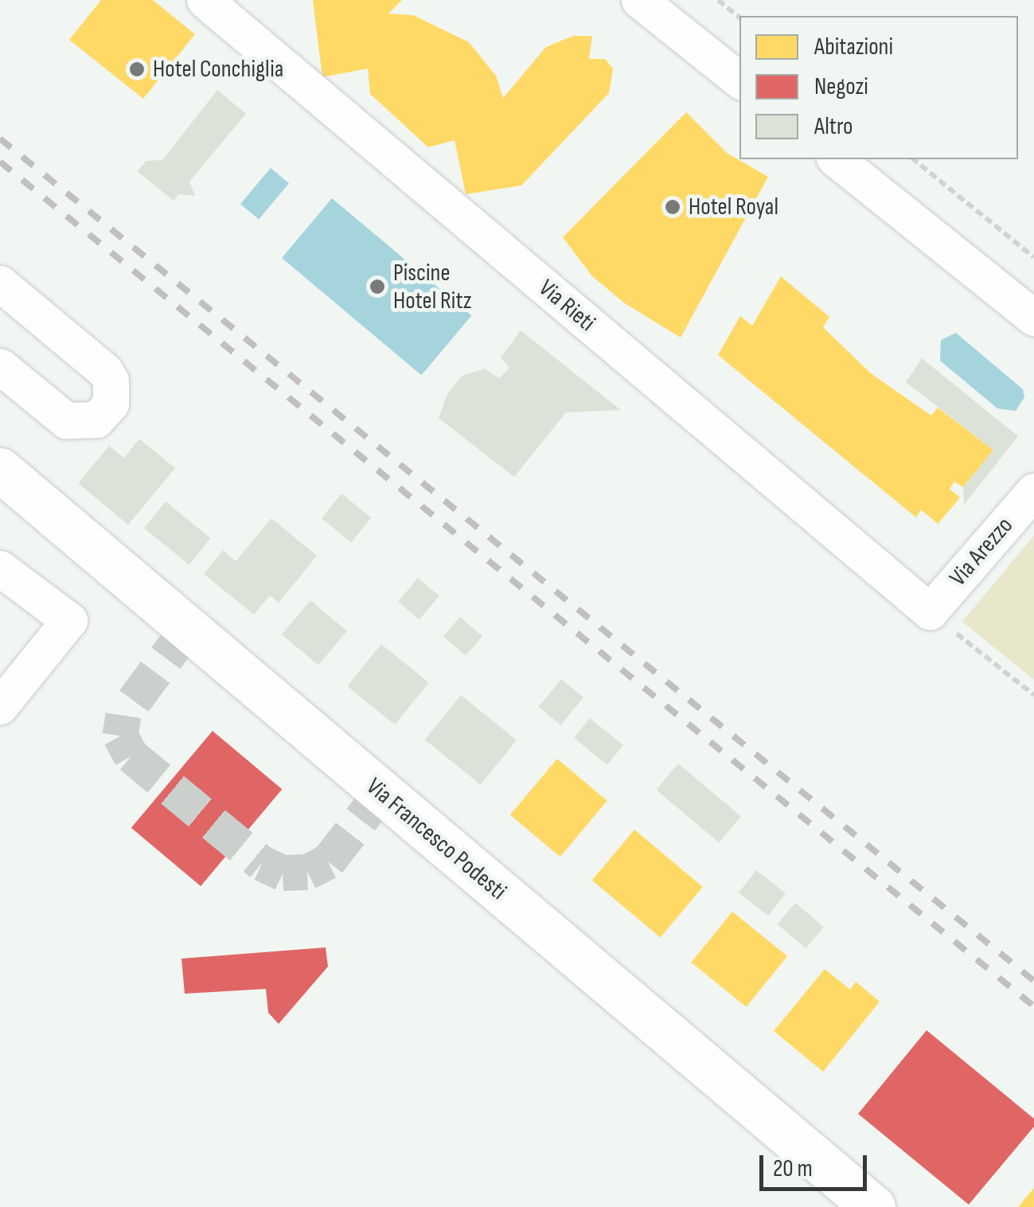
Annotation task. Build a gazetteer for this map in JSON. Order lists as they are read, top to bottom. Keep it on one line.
{"streets":{"main road":["Via Francesco Podesti"],"street":["Via Rieti","Via Arezzo"]},"crossings":[["Via Rieti","Via Arezzo"]],"places":["Hotel Conchiglia","Hotel Royal","Piscine Hotel Ritz"],"legend":["Abitazioni","Negozi","Altro"],"scale_bar":"20 m"}
